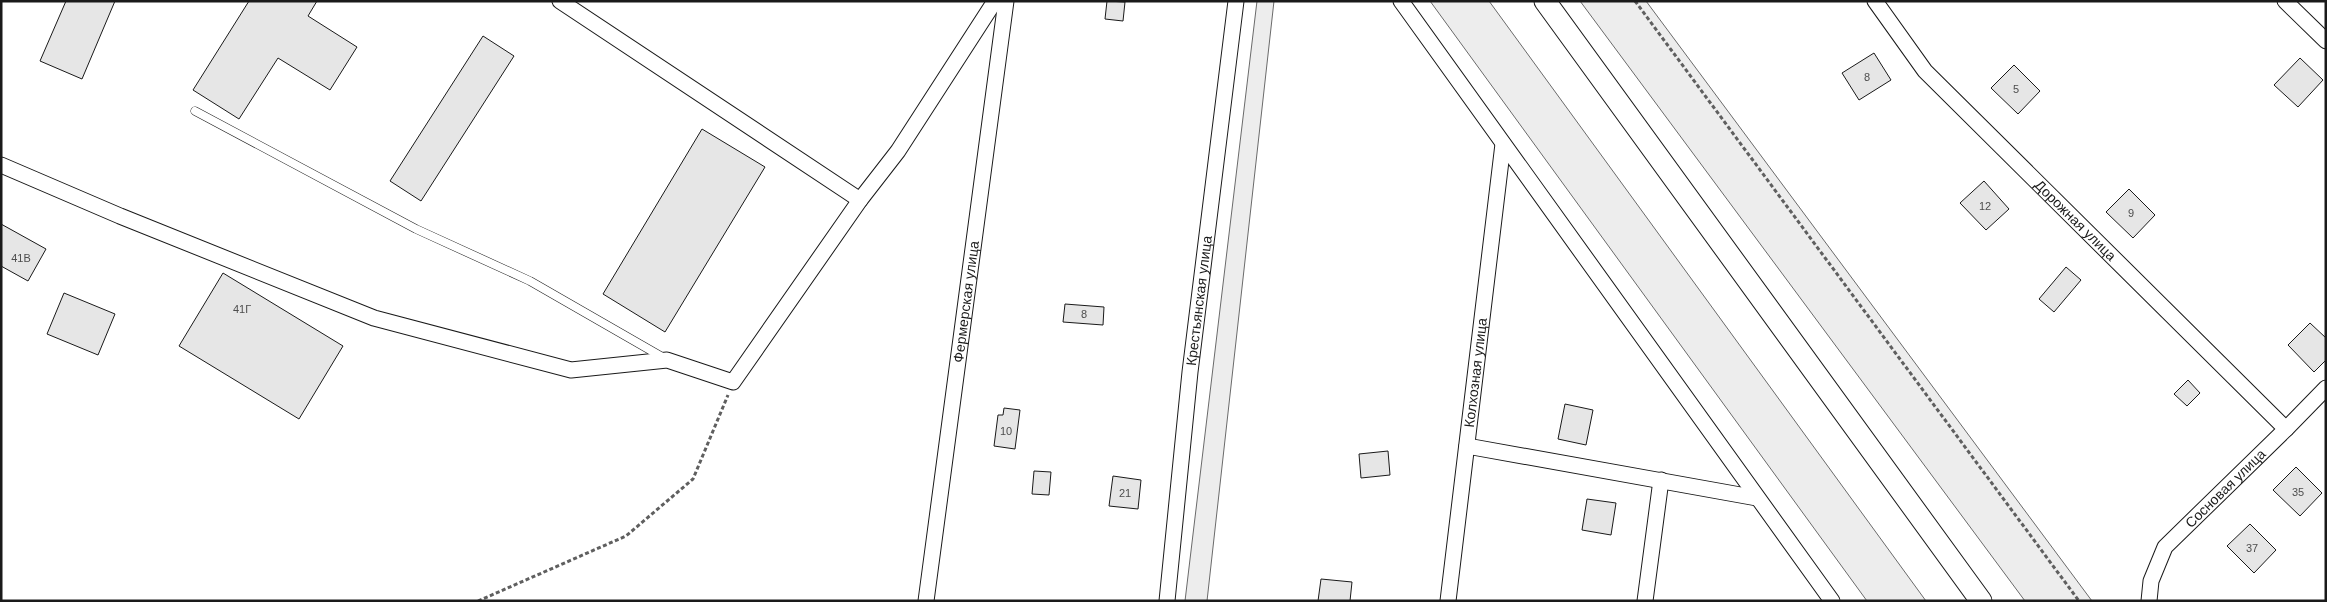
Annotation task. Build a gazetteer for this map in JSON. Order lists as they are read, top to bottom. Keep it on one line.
{"streets":{"street":["Дорожная улица","Фермерская улица","Крестьянская улица","Колхозная улица","Сосновая улица"]},"crossings":[["Дорожная улица","Сосновая улица"]],"house_numbers":["8","5","12","9","41В","41Г","8","10","35","21","37"]}
